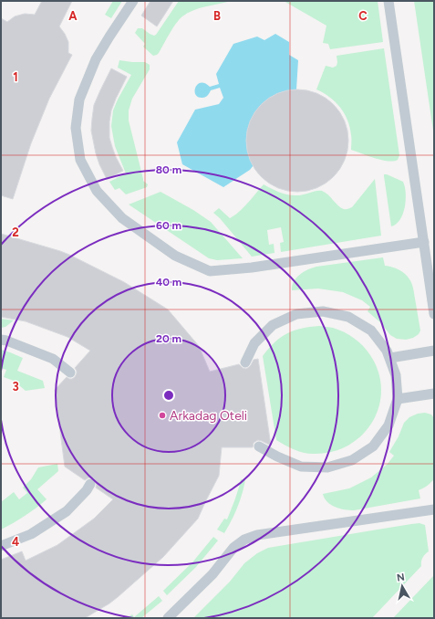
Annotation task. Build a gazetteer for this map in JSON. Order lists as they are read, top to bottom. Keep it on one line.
{"places":["Arkadag Oteli"],"north":"top","grid":{"columns":["A","B","C"],"rows":["1","2","3","4"]},"rings":["80 m","60 m","40 m","20 m"]}
